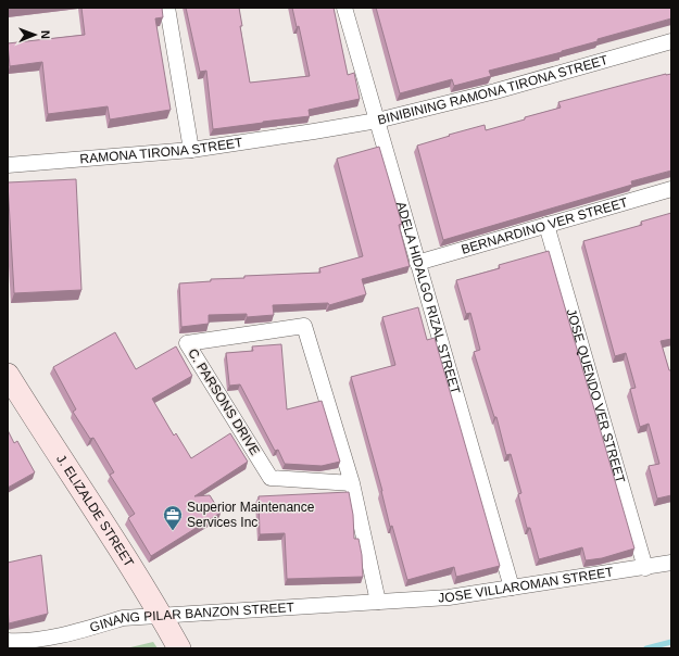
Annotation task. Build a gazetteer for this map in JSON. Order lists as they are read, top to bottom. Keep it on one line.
{"streets":{"street":["BINIBINING RAMONA TIRONA STREET","RAMONA TIRONA STREET","BERNARDINO VER STREET","ADELA HIDALGO RIZAL STREET","JOSE QUENDO VER STREET","C. PARSONS DRIVE","J. ELIZALDE STREET","JOSE VILLAROMAN STREET","GINANG PILAR BANZON STREET"]},"crossings":[["BINIBINING RAMONA TIRONA STREET","RAMONA TIRONA STREET"],["BINIBINING RAMONA TIRONA STREET","ADELA HIDALGO RIZAL STREET"],["BERNARDINO VER STREET","ADELA HIDALGO RIZAL STREET"],["BERNARDINO VER STREET","JOSE QUENDO VER STREET"],["ADELA HIDALGO RIZAL STREET","JOSE VILLAROMAN STREET"],["JOSE QUENDO VER STREET","JOSE VILLAROMAN STREET"],["C. PARSONS DRIVE","JOSE VILLAROMAN STREET"],["C. PARSONS DRIVE","GINANG PILAR BANZON STREET"],["J. ELIZALDE STREET","GINANG PILAR BANZON STREET"],["JOSE VILLAROMAN STREET","GINANG PILAR BANZON STREET"]],"places":{"office":["Superior Maintenance Services Inc"]},"north":"right"}
